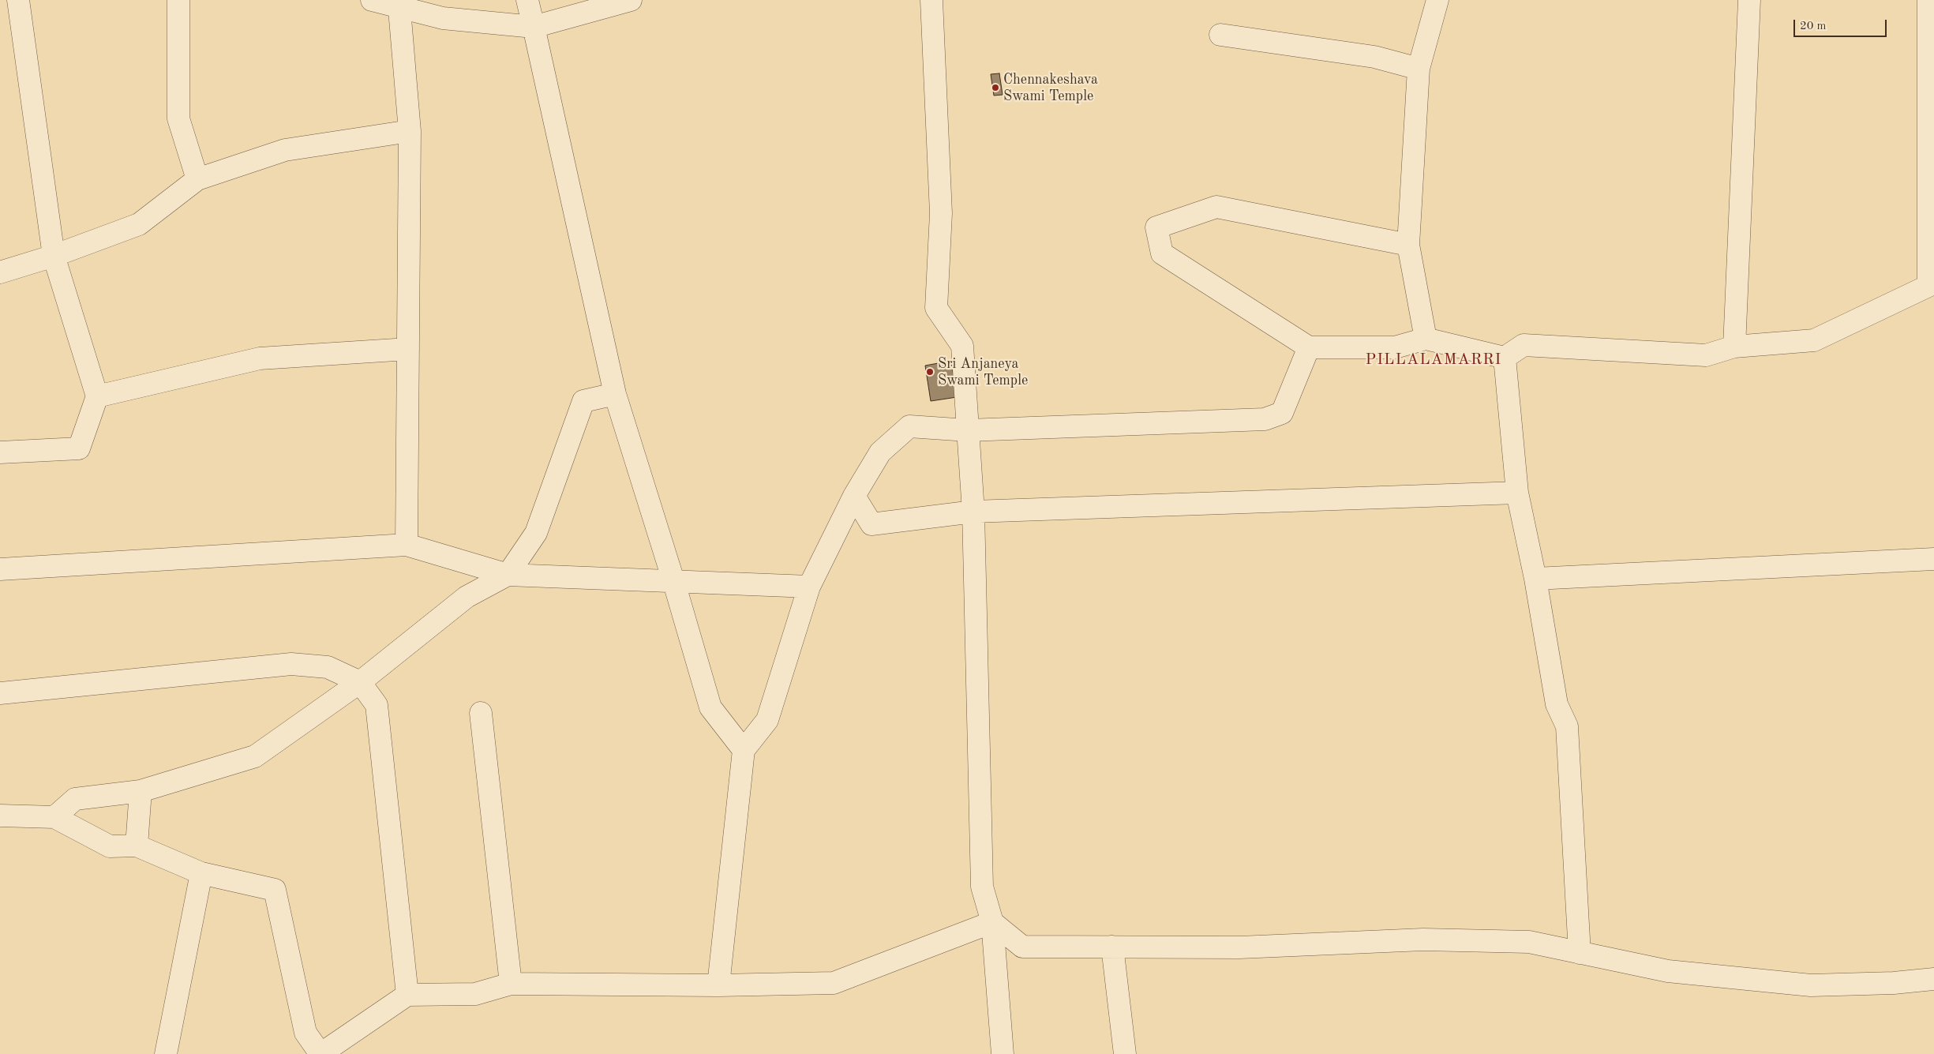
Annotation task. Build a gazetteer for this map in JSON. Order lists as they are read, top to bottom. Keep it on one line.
{"districts":["PILLALAMARRI"],"places":["Chennakeshava Swami Temple","Sri Anjaneya Swami Temple"],"scale_bar":"20 m"}
